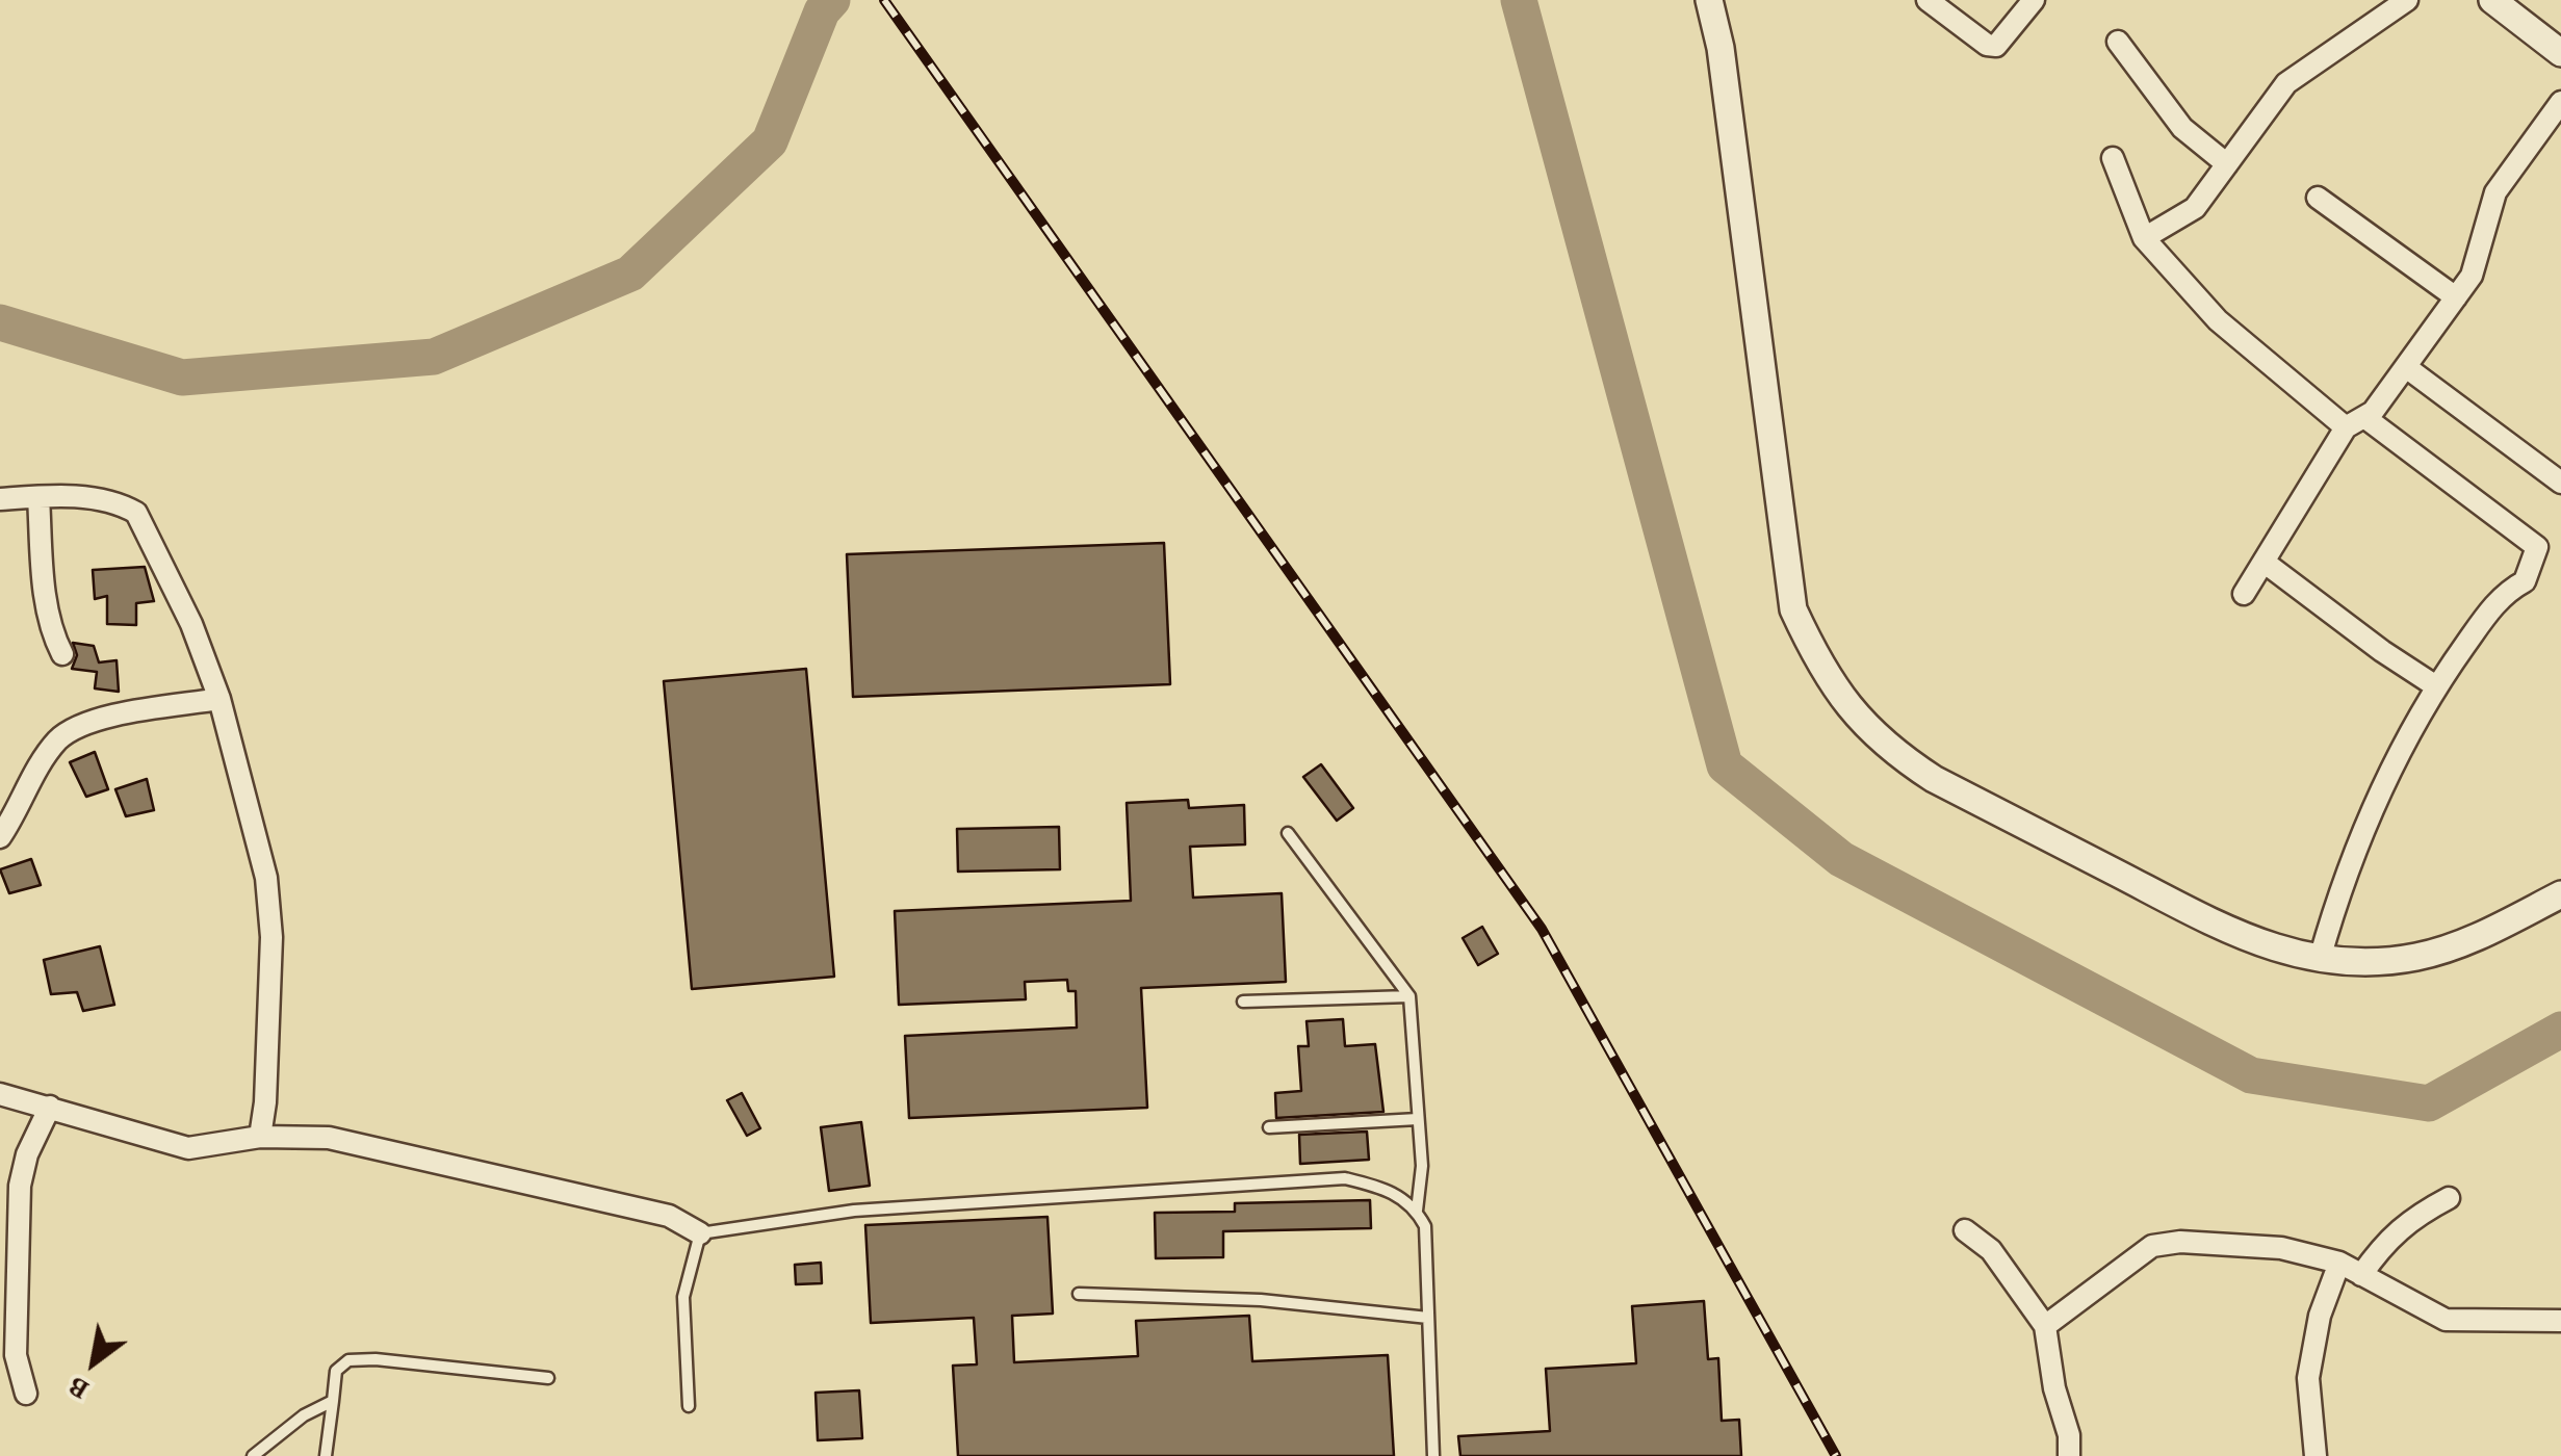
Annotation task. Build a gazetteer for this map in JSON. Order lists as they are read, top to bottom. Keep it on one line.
{"north":"bottom left"}
